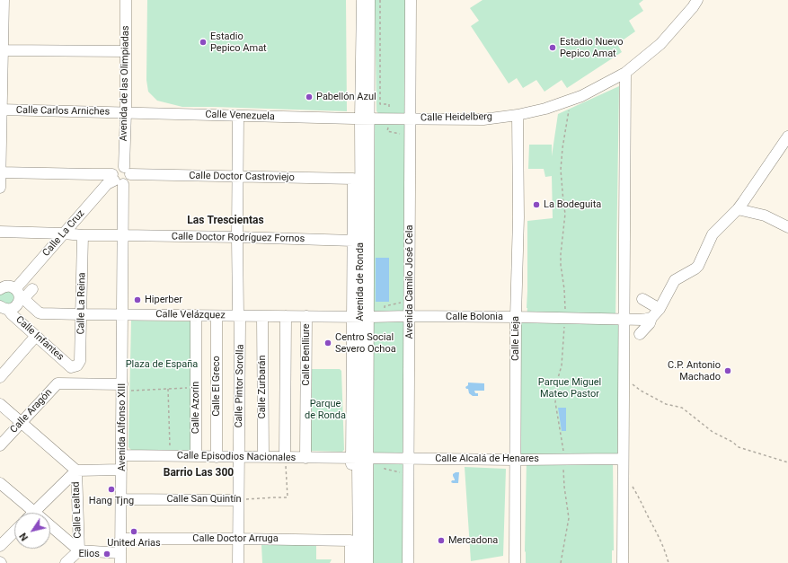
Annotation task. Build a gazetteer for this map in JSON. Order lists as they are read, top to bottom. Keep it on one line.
{"streets":{"street":["Avenida de las Olimpiadas","Calle Carlos Arniches","Calle Venezuela","Calle Heidelberg","Calle Doctor Castroviejo","Calle La Cruz","Calle Doctor Rodríguez Fornos","Avenida de Ronda","Avenida Camilo José Cela","Calle La Reina","Calle Velázquez","Calle Bolonia","Calle Infantes","Calle Lieja","Calle Benlliure","Calle El Greco","Calle Pintor Sorolla","Calle Zurbarán","Calle Azorín","Calle Aragón","Avenida Alfonso XIII","Calle Episodios Nacionales","Calle Alcalá de Henares","Calle San Quintín","Calle Lealtad","Calle Doctor Arruga"]},"crossings":[["Avenida de las Olimpiadas","Calle Carlos Arniches"],["Avenida de las Olimpiadas","Calle Venezuela"],["Avenida de las Olimpiadas","Calle Doctor Castroviejo"],["Calle Carlos Arniches","Calle Venezuela"],["Calle Venezuela","Calle Heidelberg"],["Calle Venezuela","Avenida de Ronda"],["Calle Venezuela","Calle Pintor Sorolla"],["Calle Heidelberg","Avenida de Ronda"],["Calle Heidelberg","Avenida Camilo José Cela"],["Calle Heidelberg","Calle Lieja"],["Calle Doctor Castroviejo","Avenida de Ronda"],["Calle Doctor Castroviejo","Calle Pintor Sorolla"],["Calle La Cruz","Calle Doctor Rodríguez Fornos"],["Calle La Cruz","Calle Velázquez"],["Calle La Cruz","Avenida Alfonso XIII"],["Calle Doctor Rodríguez Fornos","Avenida de Ronda"],["Calle Doctor Rodríguez Fornos","Calle La Reina"],["Calle Doctor Rodríguez Fornos","Calle Pintor Sorolla"],["Calle Doctor Rodríguez Fornos","Avenida Alfonso XIII"],["Avenida de Ronda","Calle Velázquez"],["Avenida de Ronda","Calle Bolonia"],["Avenida de Ronda","Calle Episodios Nacionales"],["Avenida de Ronda","Calle Alcalá de Henares"],["Avenida de Ronda","Calle Doctor Arruga"],["Avenida Camilo José Cela","Calle Bolonia"],["Avenida Camilo José Cela","Calle Alcalá de Henares"],["Calle La Reina","Calle Velázquez"],["Calle La Reina","Calle Infantes"],["Calle Velázquez","Calle Bolonia"],["Calle Velázquez","Calle Benlliure"],["Calle Velázquez","Calle El Greco"],["Calle Velázquez","Calle Pintor Sorolla"],["Calle Velázquez","Calle Zurbarán"],["Calle Velázquez","Calle Azorín"],["Calle Velázquez","Avenida Alfonso XIII"],["Calle Bolonia","Calle Lieja"],["Calle Lieja","Calle Alcalá de Henares"],["Calle Benlliure","Calle Episodios Nacionales"],["Calle El Greco","Calle Episodios Nacionales"],["Calle Pintor Sorolla","Calle Episodios Nacionales"],["Calle Pintor Sorolla","Calle San Quintín"],["Calle Pintor Sorolla","Calle Doctor Arruga"],["Calle Zurbarán","Calle Episodios Nacionales"],["Calle Azorín","Calle Episodios Nacionales"],["Calle Aragón","Avenida Alfonso XIII"],["Avenida Alfonso XIII","Calle Episodios Nacionales"],["Avenida Alfonso XIII","Calle San Quintín"],["Avenida Alfonso XIII","Calle Doctor Arruga"],["Calle Episodios Nacionales","Calle Alcalá de Henares"],["Calle Episodios Nacionales","Calle San Quintín"]],"districts":["Las Trescientas","Barrio Las 300"],"parks":["Plaza de España","Parque Miguel Mateo Pastor","Parque de Ronda"],"places":["Estadio Pepico Amat","Estadio Nuevo Pepico Amat","Pabellón Azul","La Bodeguita","Hiperber","Centro Social Severo Ochoa","C.P. Antonio Machado","Hang Tjng","United Arias","Mercadona","Elios"],"north":"bottom left"}
